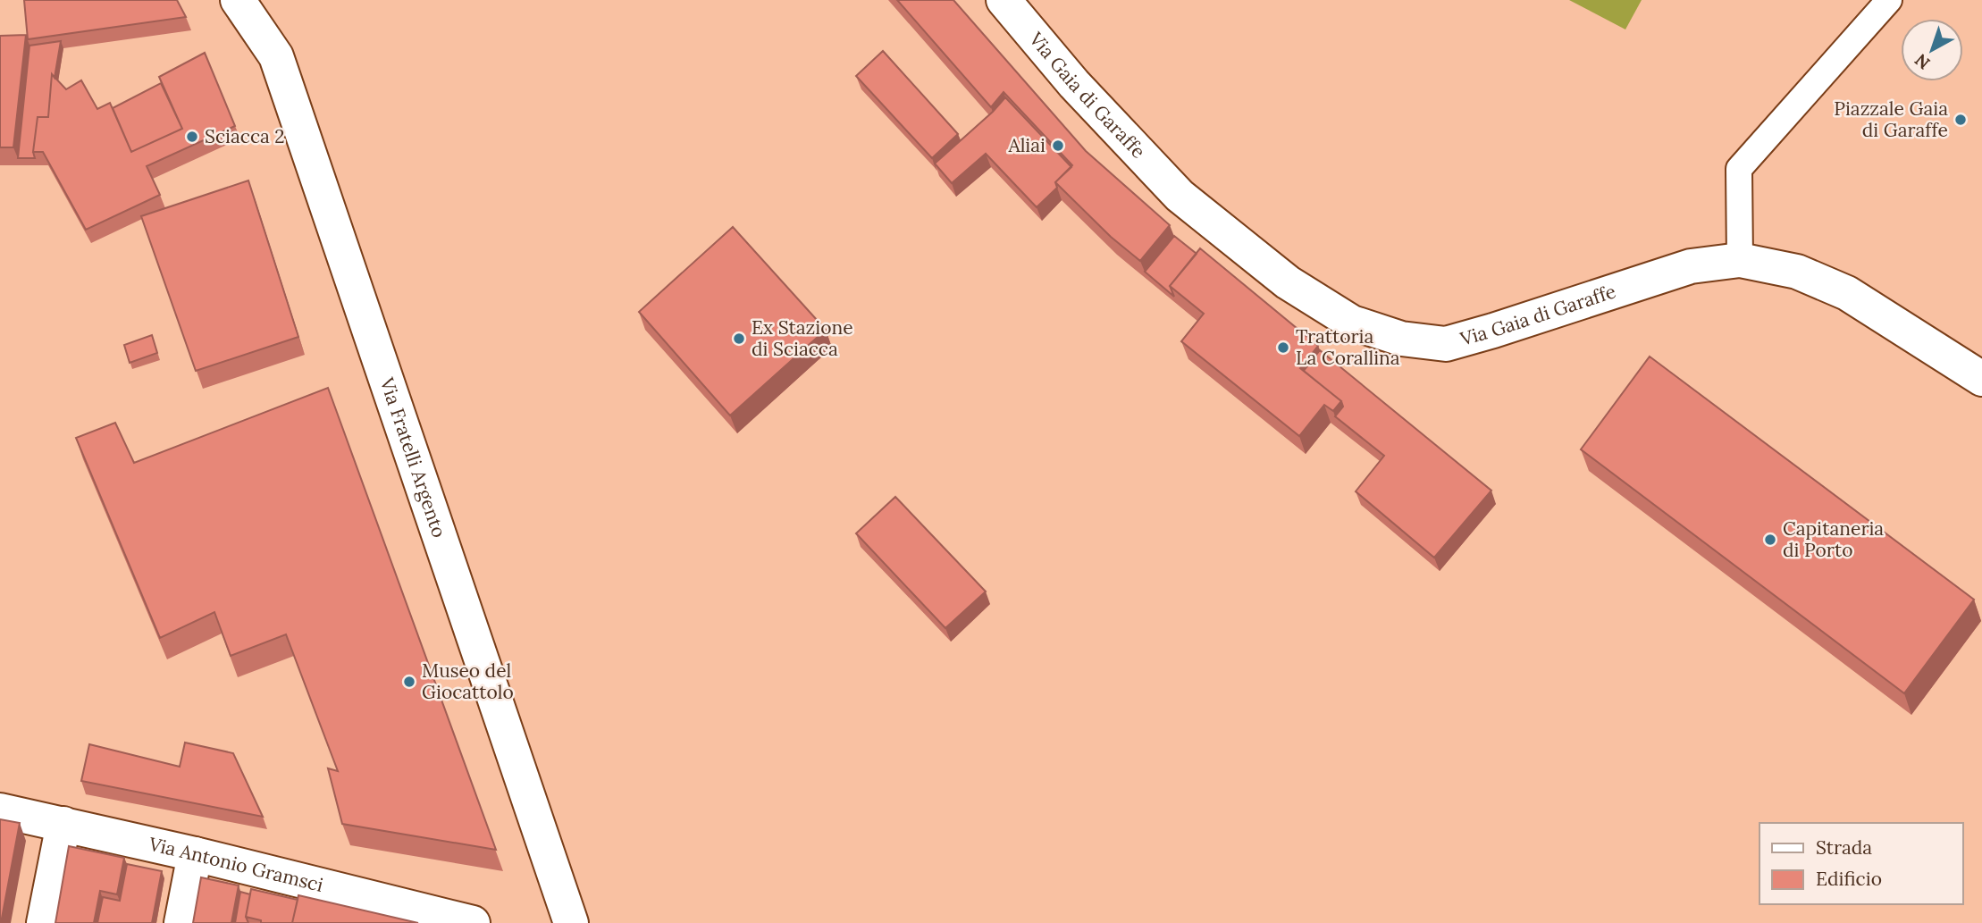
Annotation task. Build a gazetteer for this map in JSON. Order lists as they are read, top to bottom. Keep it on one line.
{"streets":{"street":["Via Gaia di Garaffe","Via Fratelli Argento","Via Antonio Gramsci"]},"places":["Piazzale Gaia di Garaffe","Sciacca 2","Aliai","Ex Stazione di Sciacca","Trattoria La Corallina","Capitaneria di Porto","Museo del Giocattolo"],"legend":["Strada","Edificio"],"north":"bottom left"}
